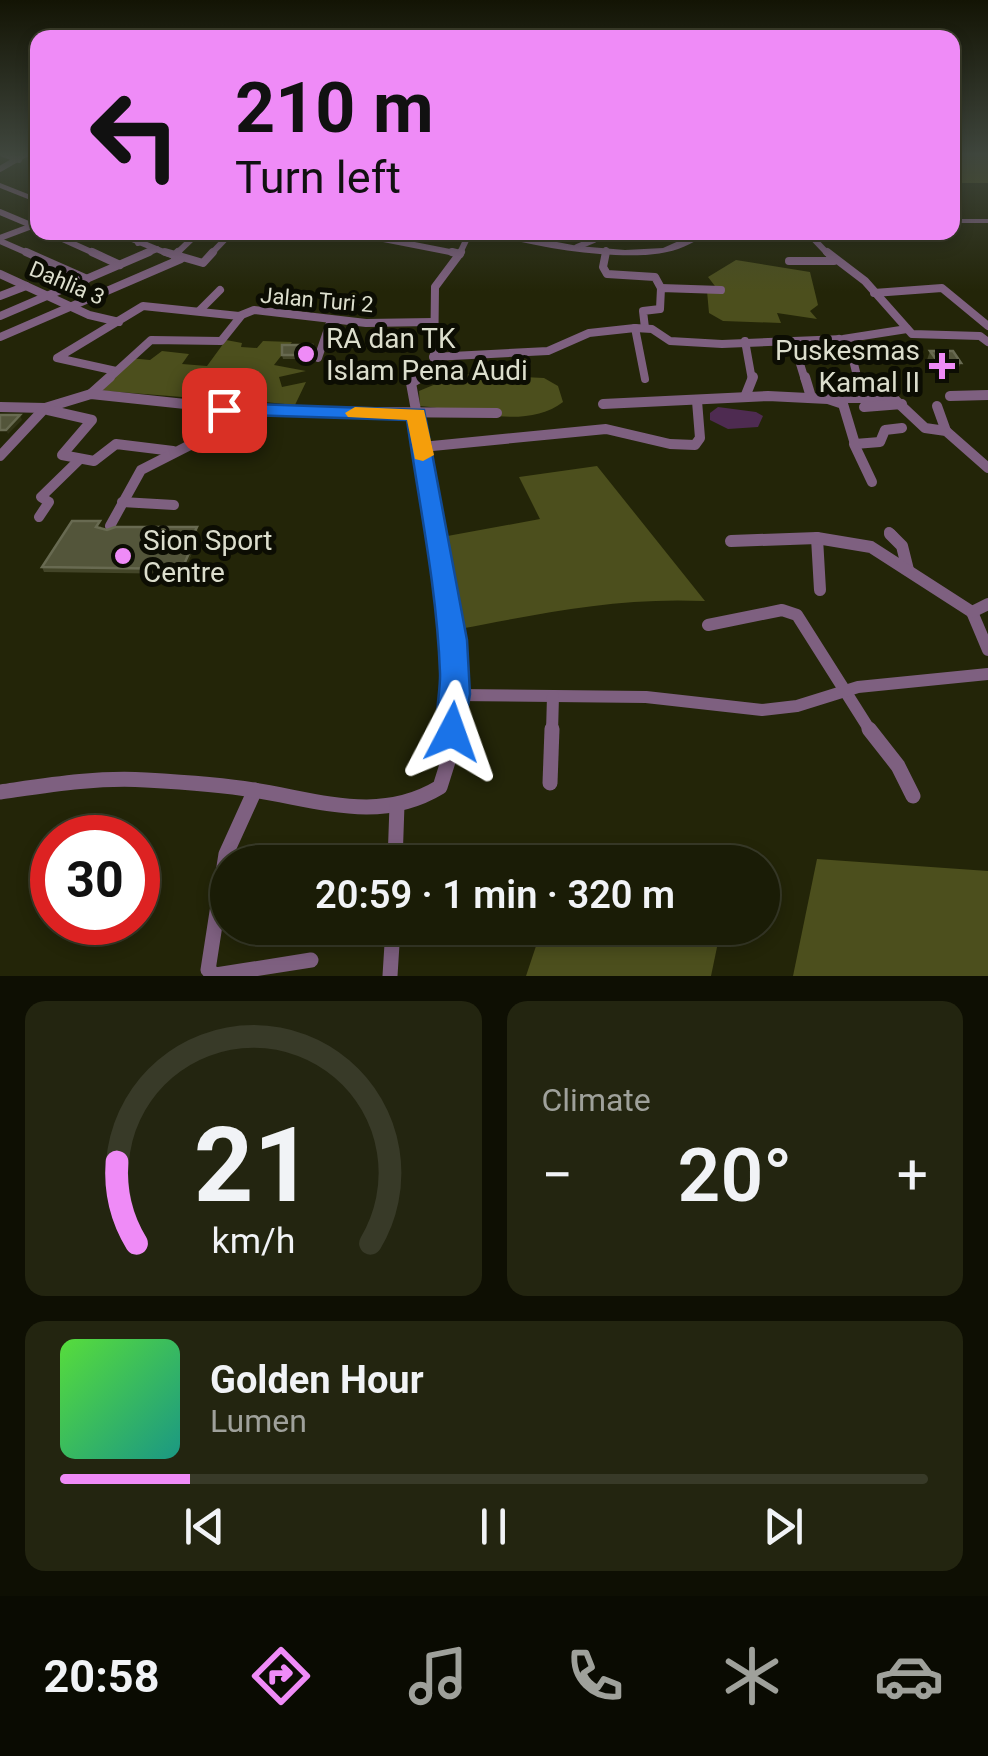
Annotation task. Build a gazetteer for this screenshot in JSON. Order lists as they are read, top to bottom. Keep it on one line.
{"streets":{"street":["Dahlia 3","Jalan Turi 2"]},"crossings":[["Dahlia 3","Jalan Turi 2"]],"places":{"other":["RA dan TK Islam Pena Audi","Sion Sport Centre"],"health":["Puskesmas Kamal II"]},"page":{"turn":["210 m","Turn left"],"limit":"30","trip":"20:59 · 1 min · 320 m","tile":"Climate","heat":["−","20°","+"],"song":["Golden Hour","Lumen"],"tabs":"20:58","gauge":["21","km/h"]}}
